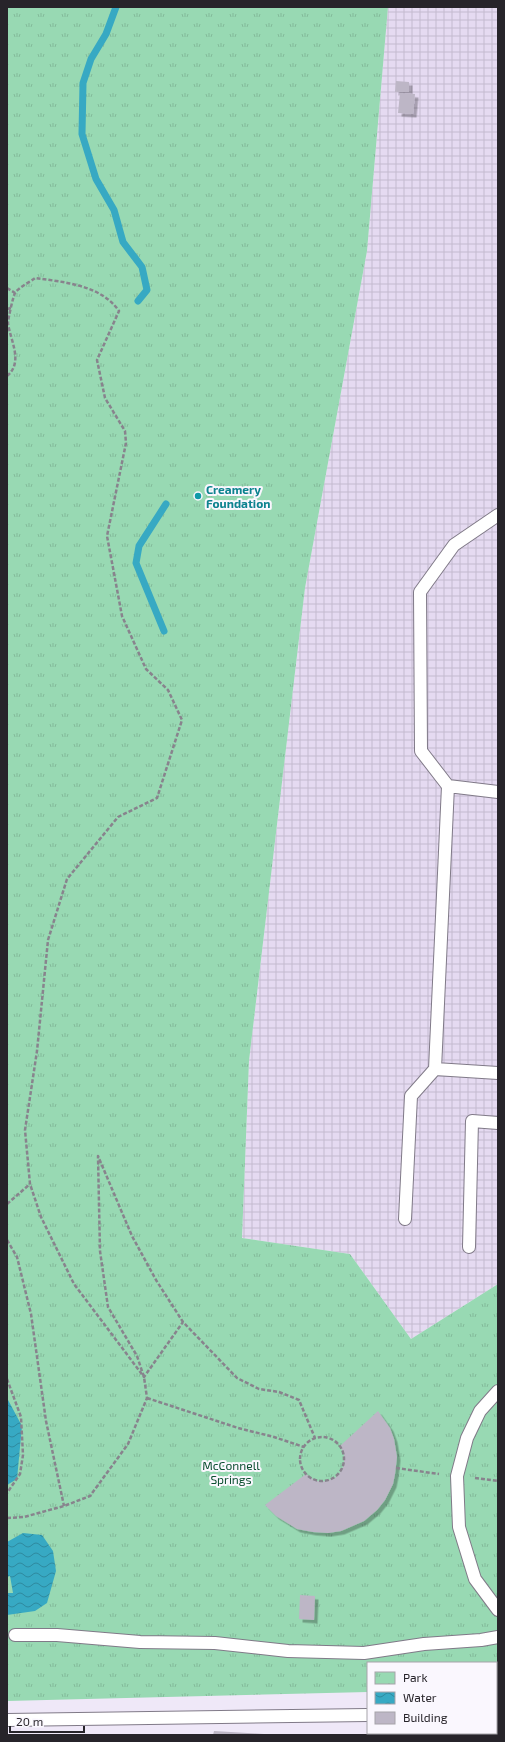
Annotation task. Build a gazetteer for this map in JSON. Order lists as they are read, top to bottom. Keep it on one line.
{"parks":["McConnell Springs"],"places":["Creamery Foundation"],"legend":["Park","Water","Building"],"scale_bar":"20 m"}
